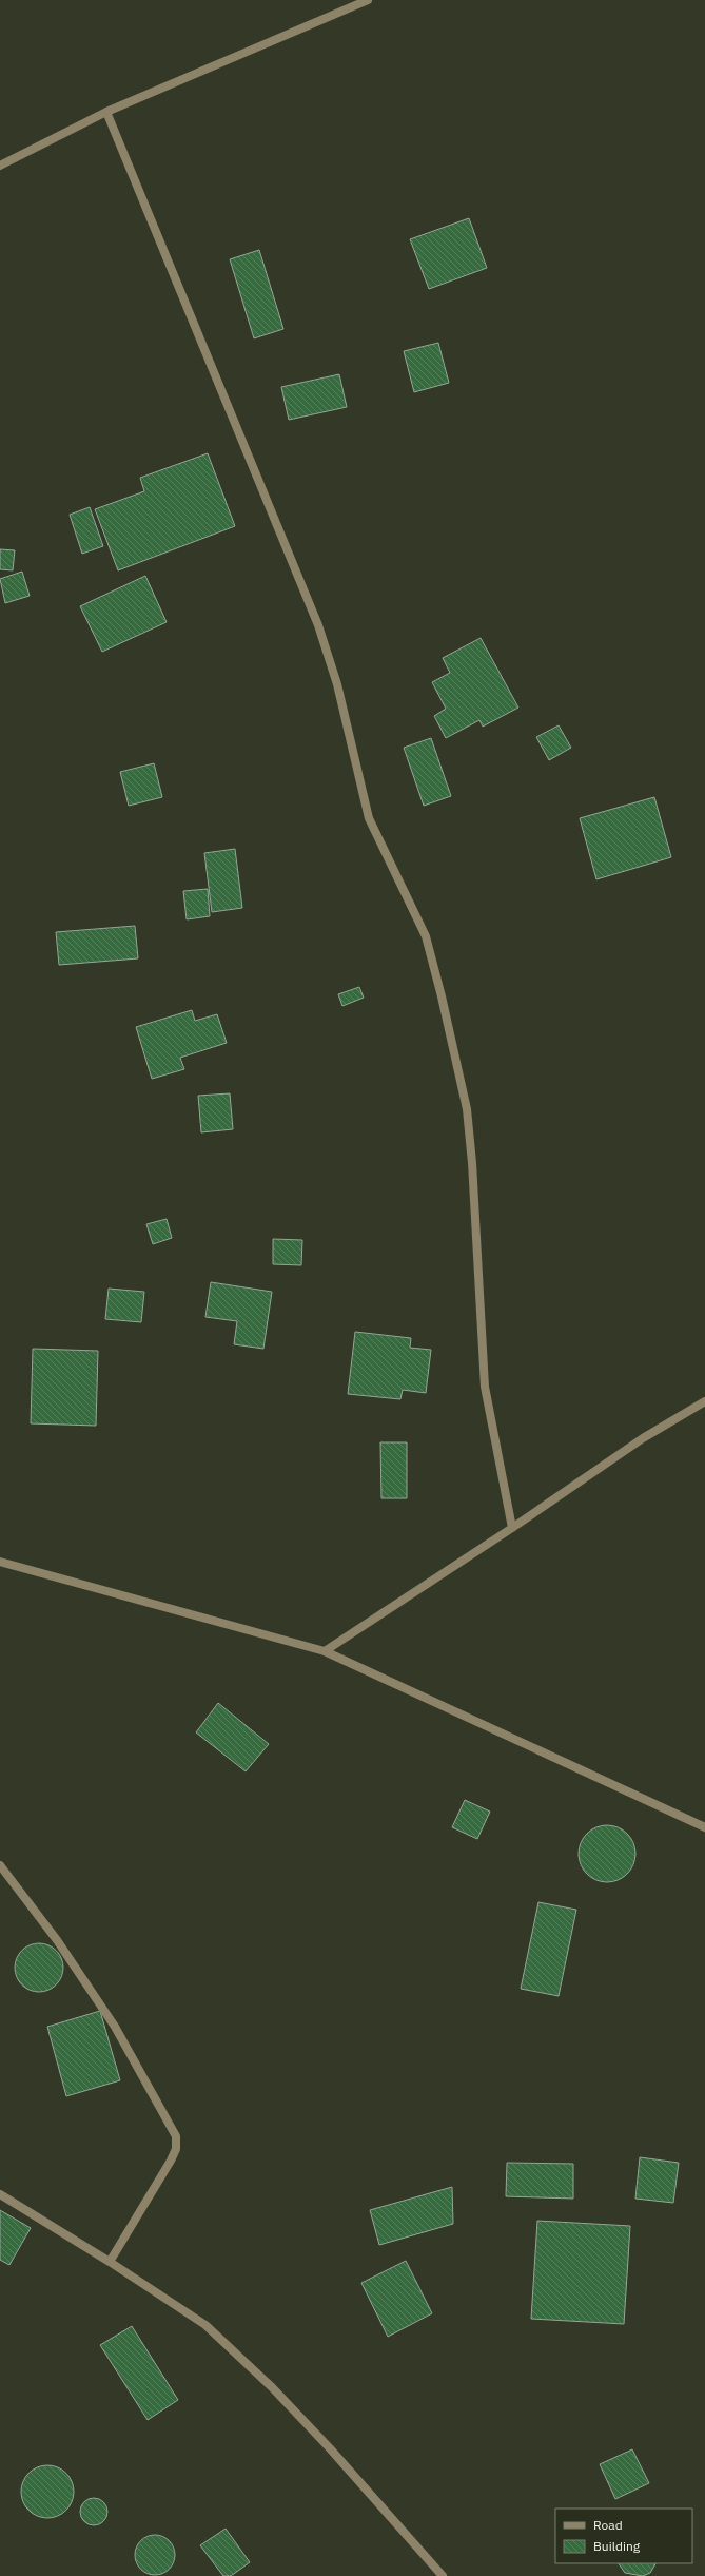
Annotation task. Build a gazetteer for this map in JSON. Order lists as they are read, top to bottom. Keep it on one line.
{"legend":["Road","Building"]}
